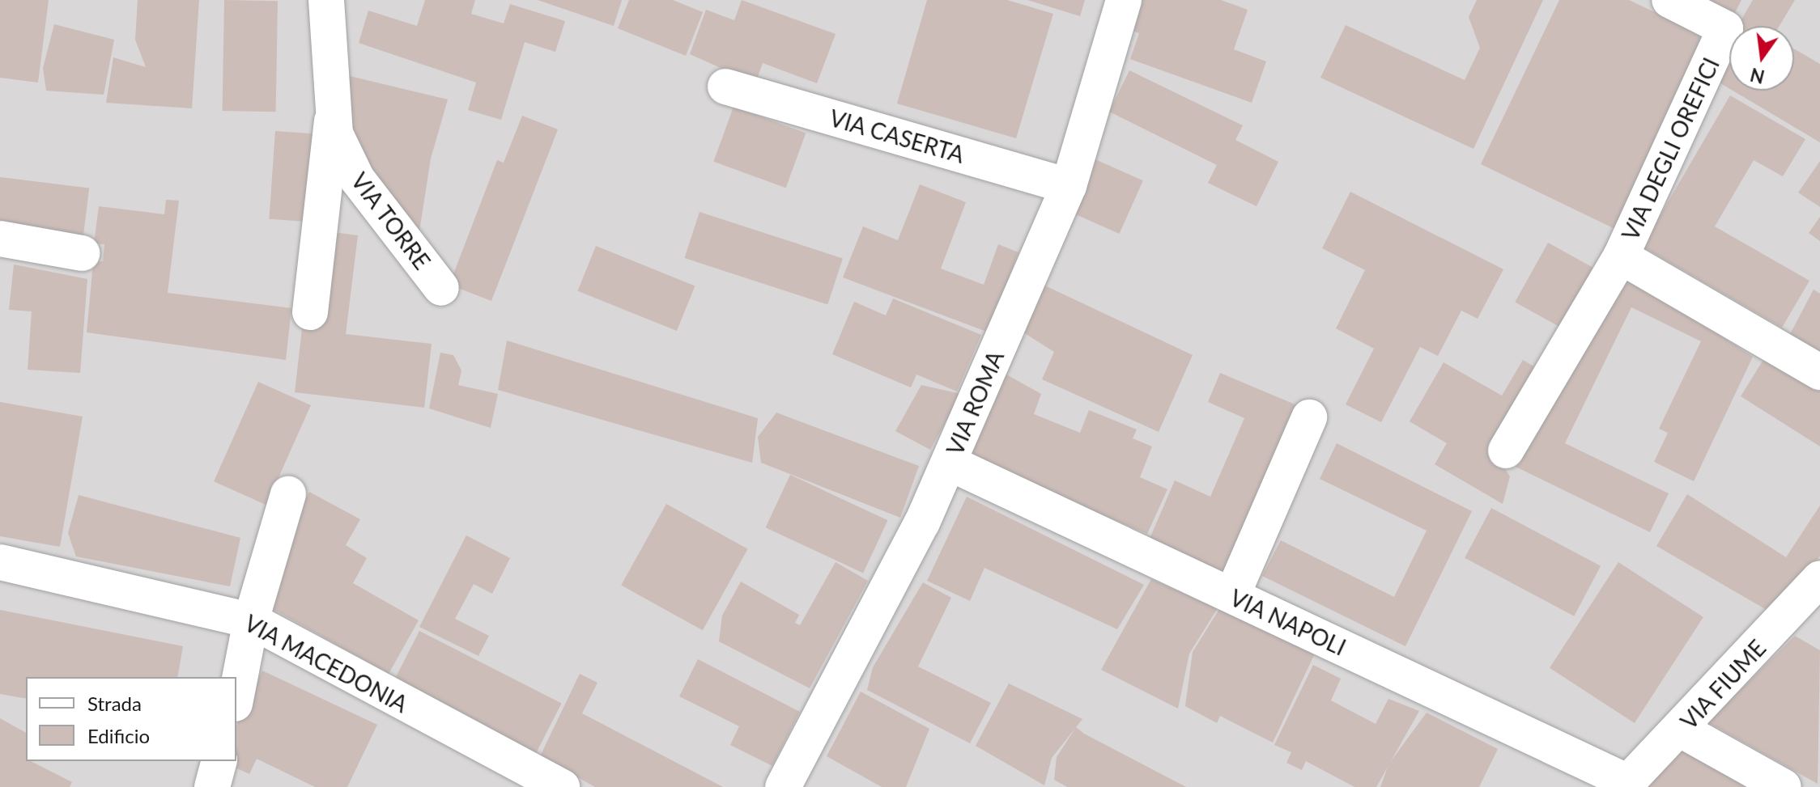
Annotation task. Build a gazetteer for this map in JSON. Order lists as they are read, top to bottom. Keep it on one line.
{"streets":{"street":["VIA CASERTA","VIA DEGLI OREFICI","VIA TORRE","VIA ROMA","VIA NAPOLI","VIA MACEDONIA","VIA FIUME"]},"crossings":[["VIA CASERTA","VIA ROMA"],["VIA ROMA","VIA NAPOLI"],["VIA NAPOLI","VIA FIUME"]],"legend":["Strada","Edificio"],"north":"bottom"}
